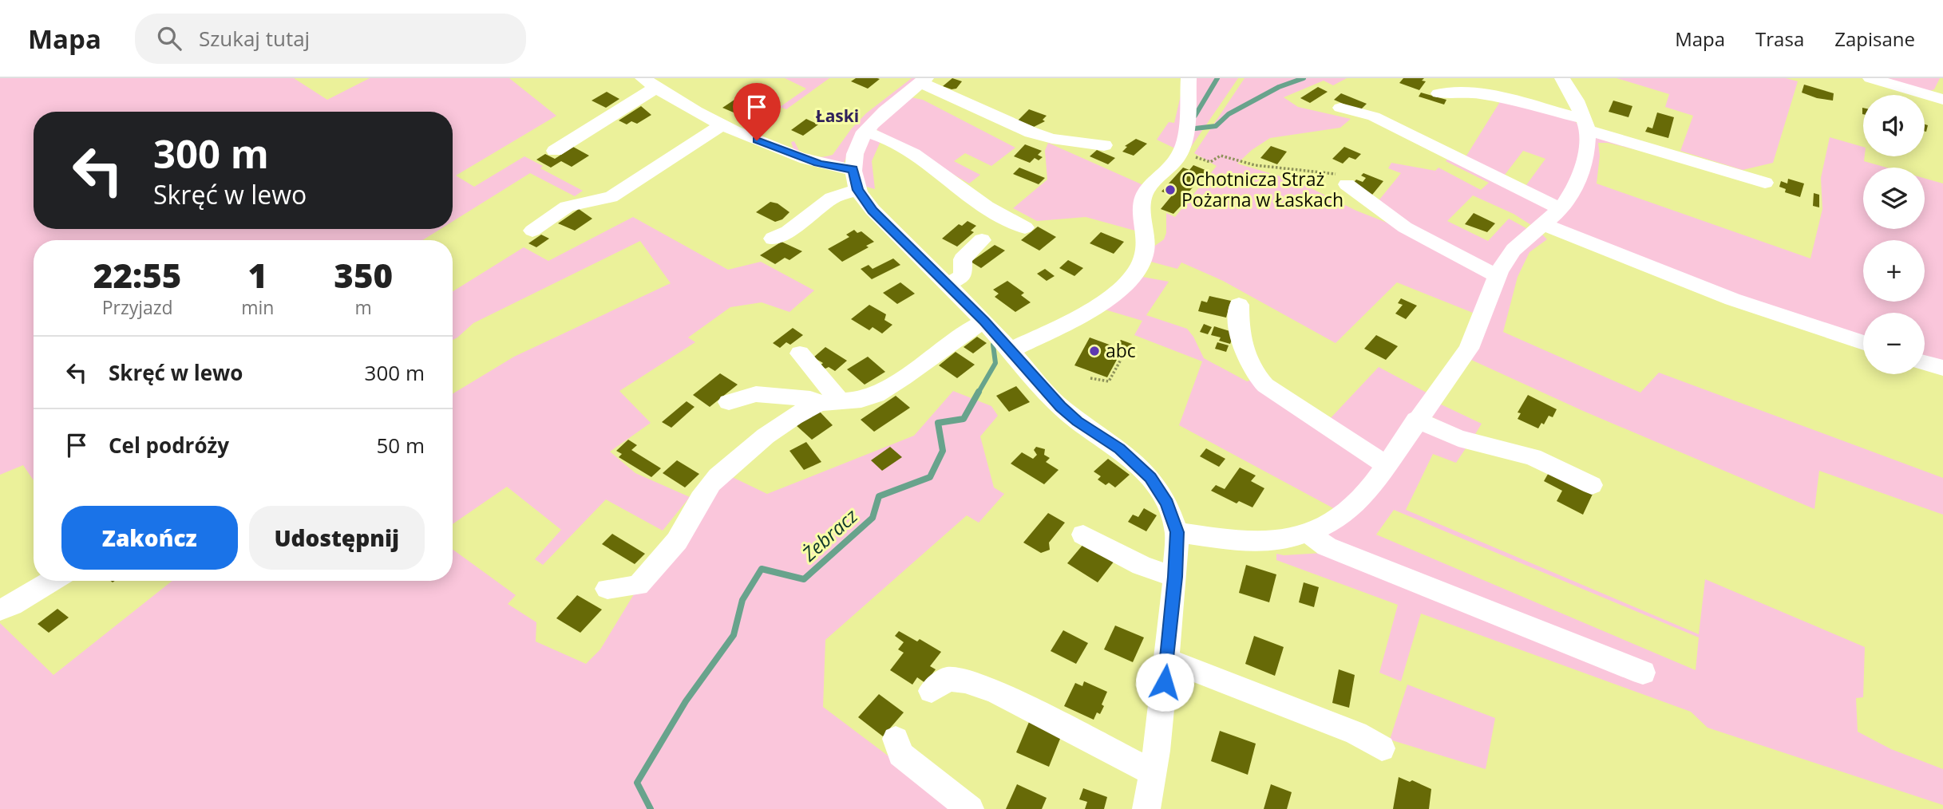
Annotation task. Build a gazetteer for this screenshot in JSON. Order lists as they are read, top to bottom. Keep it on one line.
{"districts":["Łaski"],"water":["Żebracz"],"places":["Ochotnicza Straż Pożarna w Łaskach","abc"],"page":{"header":"Mapa","search":"Szukaj tutaj","nav":["Mapa","Trasa","Zapisane"],"map_buttons":["+","−"],"turn":["300 m","Skręć w lewo"],"eta":["22:55","Przyjazd","1","min","350","m"],"list":[{"name":"Skręć w lewo","value":"300 m"},{"name":"Cel podróży","value":"50 m"}],"buttons":["Zakończ","Udostępnij"]}}
